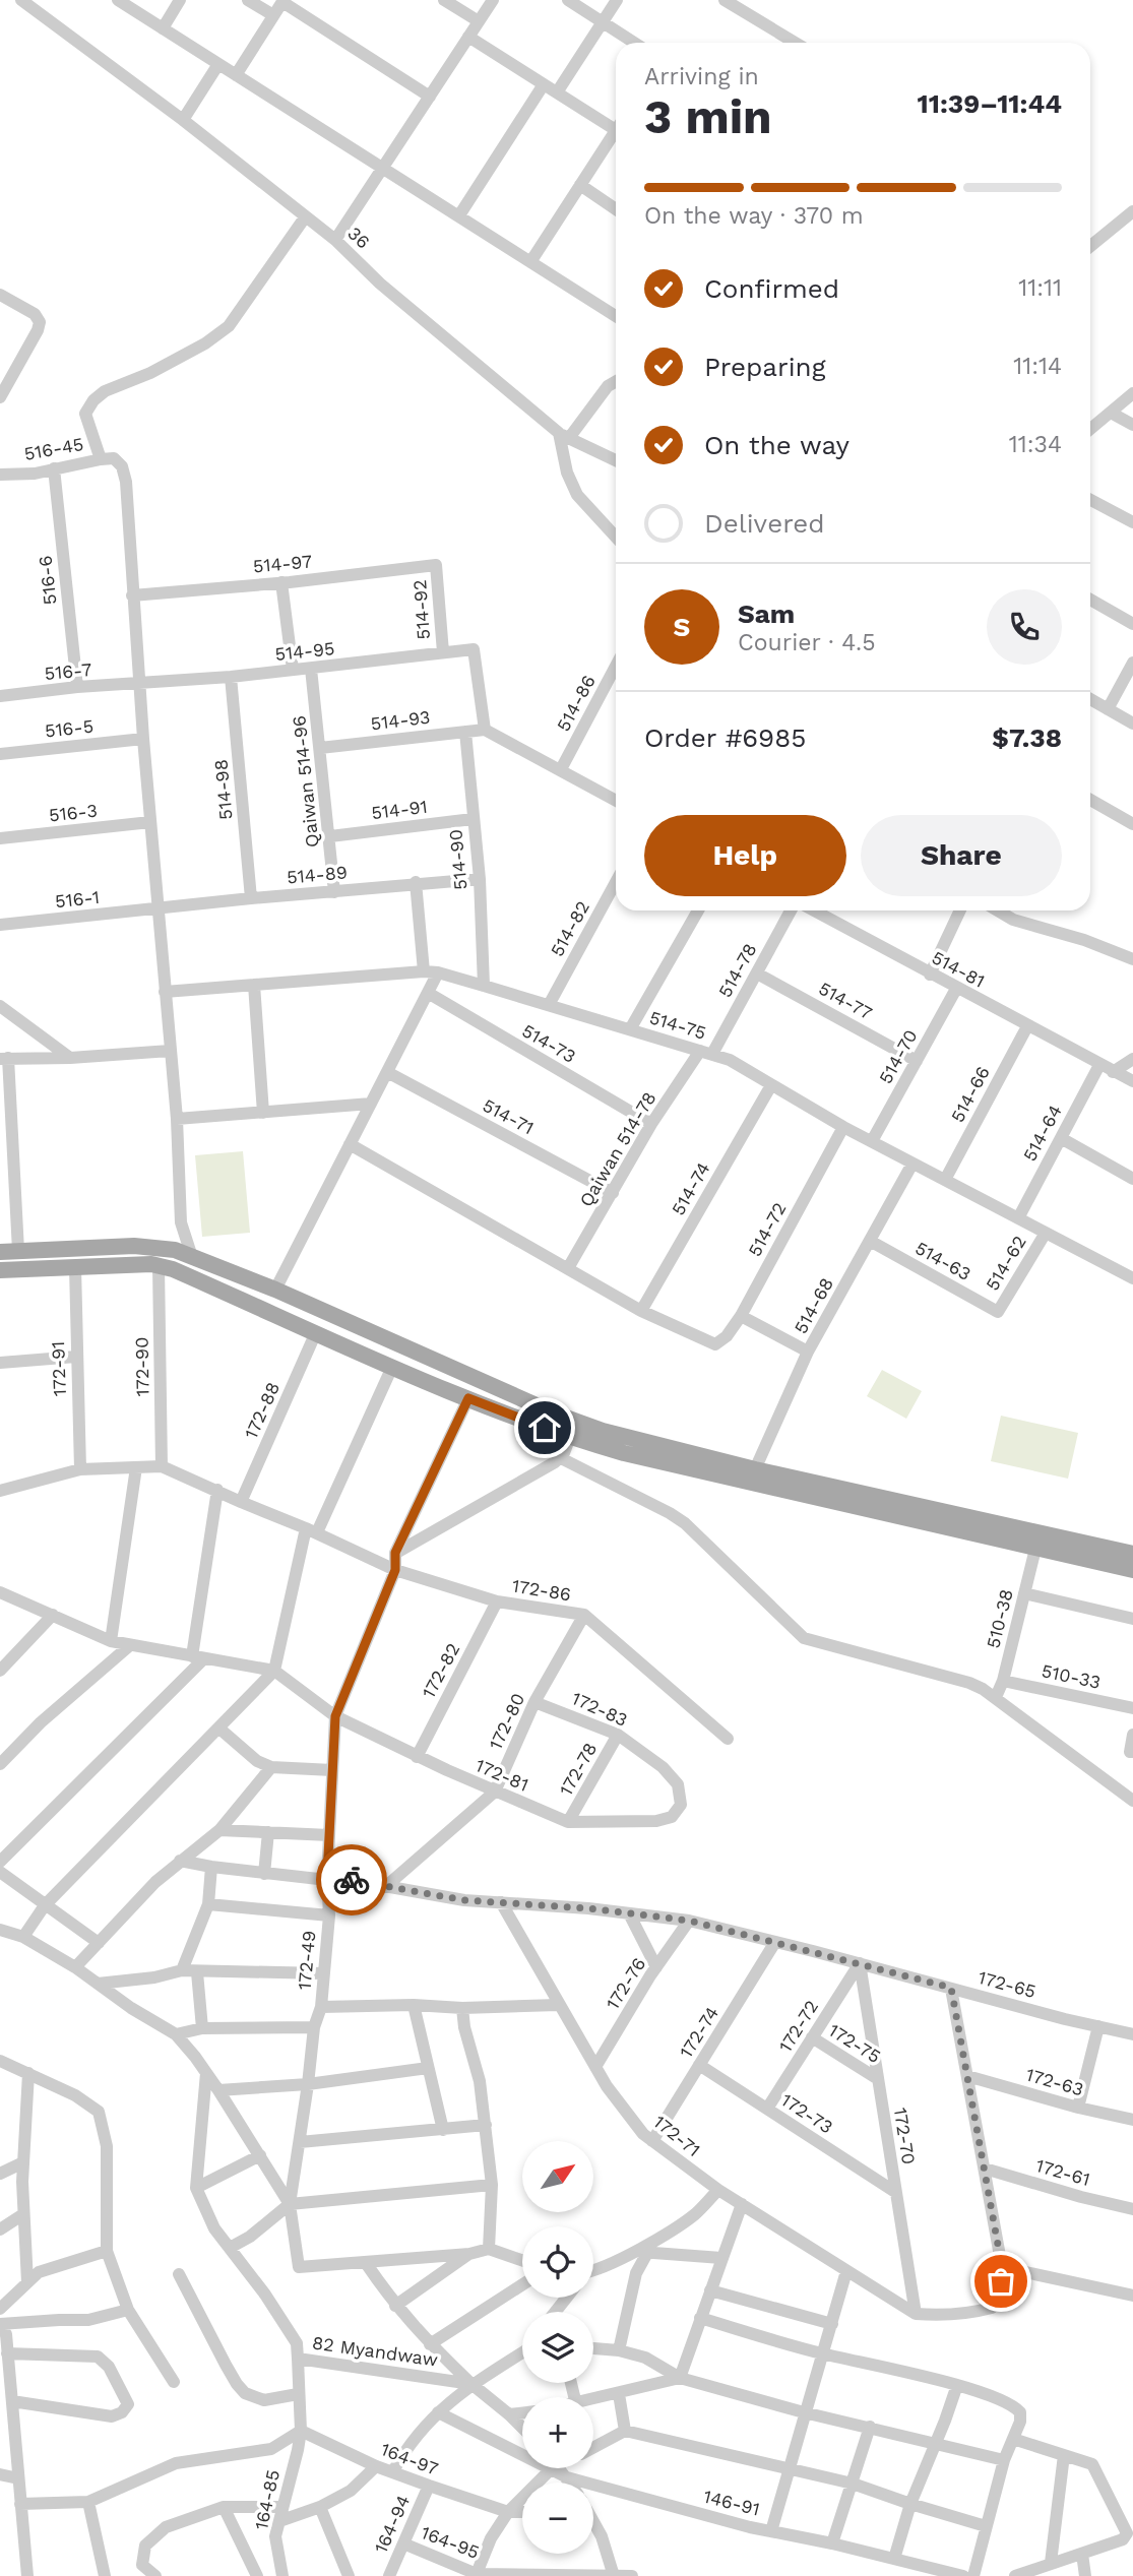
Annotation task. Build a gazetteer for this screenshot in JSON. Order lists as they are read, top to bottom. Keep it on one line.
{"streets":{"street":["36","516-45","514-97","516-6","514-92","514-95","516-7","514-86","514-93","516-5","Qaiwan 514-96","514-98","514-91","516-3","514-90","514-89","516-1","514-82","514-81","514-78","514-77","514-75","514-73","514-70","514-66","514-71","514-64","Qaiwan 514-78","514-74","514-72","514-63","514-62","514-68","172-90","172-91","172-88","172-86","510-38","172-82","510-33","172-83","172-80","172-78","172-81","172-49","172-76","172-65","172-72","172-74","172-75","172-63","172-73","172-71","172-70","172-61","82 Myandwaw","164-97","164-85","146-91","164-94","164-95"]},"crossings":[["516-45","516-6"],["514-97","514-92"],["516-6","516-7"],["514-92","514-95"],["514-95","516-7"],["514-95","514-93"],["514-95","Qaiwan 514-96"],["514-95","514-98"],["514-93","Qaiwan 514-96"],["514-93","514-90"],["Qaiwan 514-96","514-91"],["Qaiwan 514-96","514-89"],["514-98","514-89"],["514-91","514-90"],["514-90","514-89"],["514-90","514-75"],["514-89","516-1"],["514-82","514-75"],["514-81","514-70"],["514-81","514-66"],["514-81","514-64"],["514-78","514-77"],["514-78","514-75"],["514-78","Qaiwan 514-78"],["514-77","514-70"],["514-75","514-70"],["514-75","514-66"],["514-75","514-64"],["514-75","Qaiwan 514-78"],["514-75","514-74"],["514-75","514-72"],["514-75","514-62"],["514-75","514-68"],["514-73","Qaiwan 514-78"],["514-71","Qaiwan 514-78"],["514-74","514-72"],["514-63","514-62"],["514-63","514-68"],["172-90","172-86"],["172-91","172-86"],["172-88","172-86"],["172-86","172-82"],["172-86","172-80"],["172-86","172-49"],["510-38","510-33"],["172-82","172-81"],["172-83","172-80"],["172-83","172-78"],["172-83","172-81"],["172-80","172-81"],["172-80","172-65"],["172-78","172-81"],["172-81","172-49"],["172-49","172-65"],["172-76","172-65"],["172-76","172-71"],["172-65","172-72"],["172-65","172-74"],["172-65","172-71"],["172-65","172-70"],["172-72","172-75"],["172-72","172-73"],["172-72","172-70"],["172-74","172-73"],["172-74","172-71"],["172-75","172-70"],["172-73","172-70"],["172-71","172-70"],["82 Myandwaw","164-97"],["82 Myandwaw","164-85"],["164-97","164-85"],["164-97","164-94"],["164-94","164-95"]],"north":"top right","page":{"heading":["3 min","Arriving in","11:39–11:44"],"panel":["Sam","Courier · 4.5","Order #6985","$7.38"],"bar":"On the way · 370 m","list":[["Confirmed","11:11"],["Preparing","11:14"],["On the way","11:34"],"Delivered"],"round":"S","buttons":["Help","Share"],"map_buttons":["+","−"]}}
